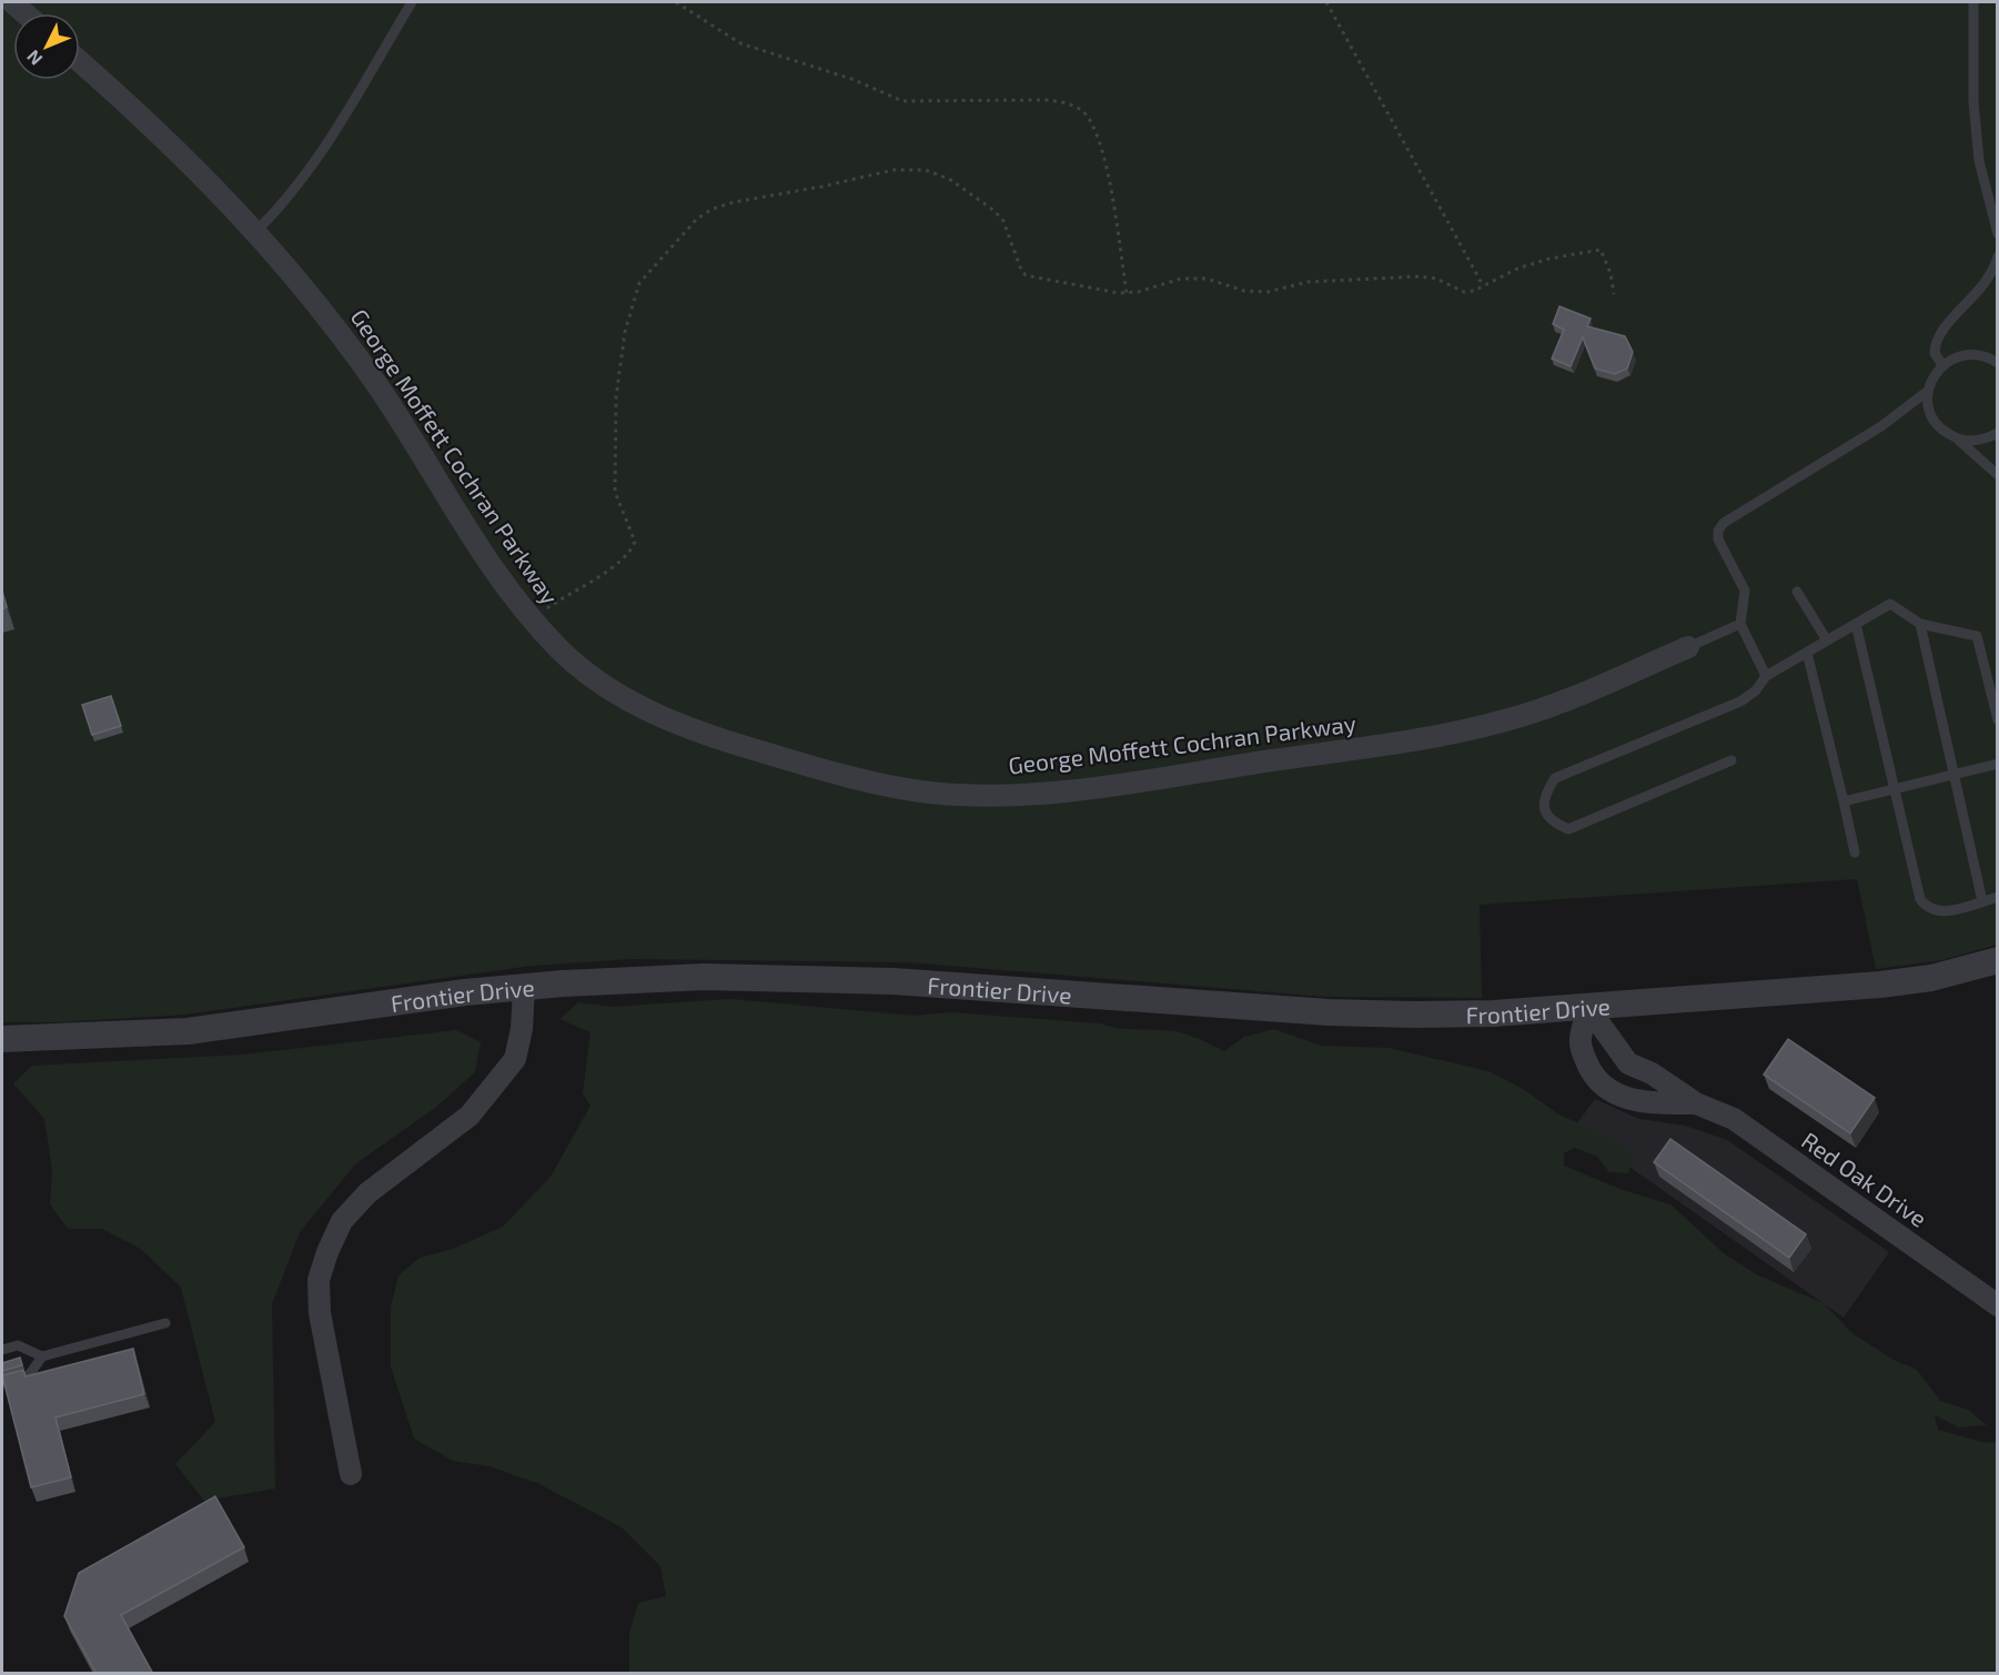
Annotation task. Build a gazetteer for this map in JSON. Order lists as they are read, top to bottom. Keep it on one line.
{"streets":{"street":["George Moffett Cochran Parkway","Frontier Drive","Red Oak Drive"]},"crossings":[["Frontier Drive","Red Oak Drive"]],"north":"bottom left"}
